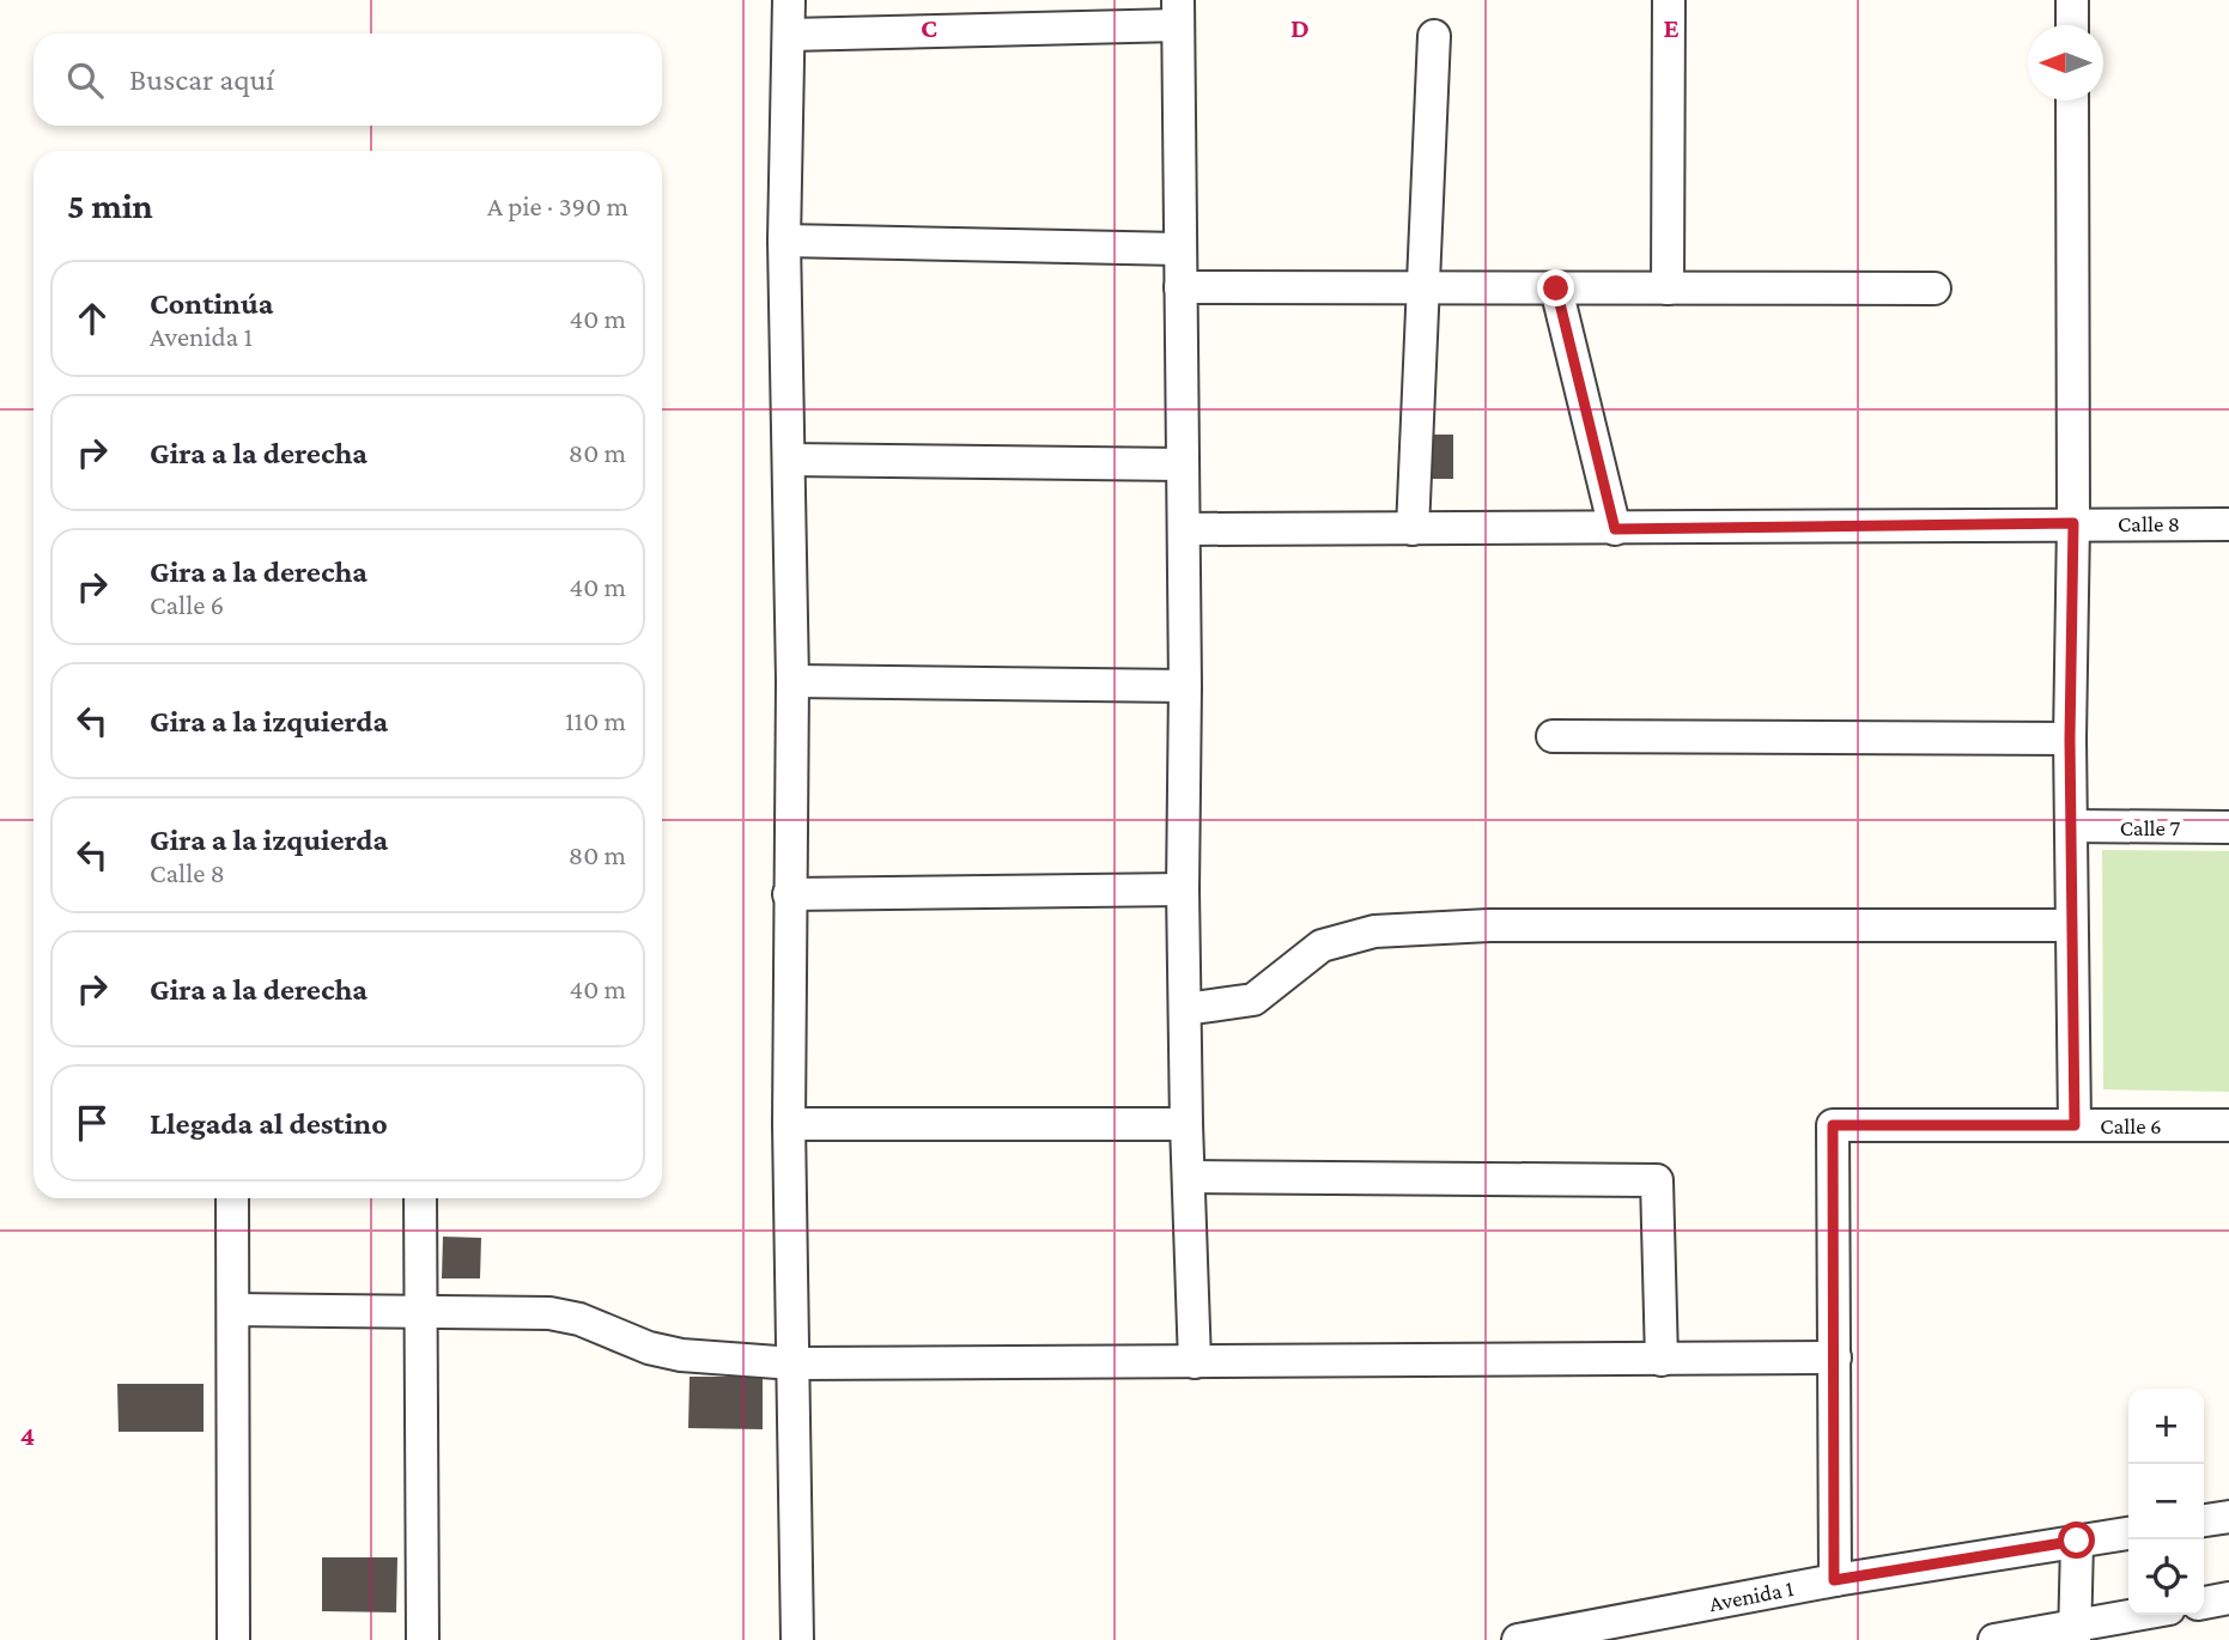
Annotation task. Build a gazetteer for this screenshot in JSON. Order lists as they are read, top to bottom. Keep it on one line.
{"streets":{"street":["Calle 8","Calle 7","Calle 6","Avenida 1"]},"north":"left","page":{"search":"Buscar aquí","heading":["5 min","A pie · 390 m"],"list":[["Continúa","Avenida 1","40 m"],["Gira a la derecha","80 m"],["Gira a la derecha","Calle 6","40 m"],["Gira a la izquierda","110 m"],["Gira a la izquierda","Calle 8","80 m"],["Gira a la derecha","40 m"],"Llegada al destino"],"map_buttons":["+","−"]},"grid":{"columns":["C","D","E"],"rows":["4"]}}
